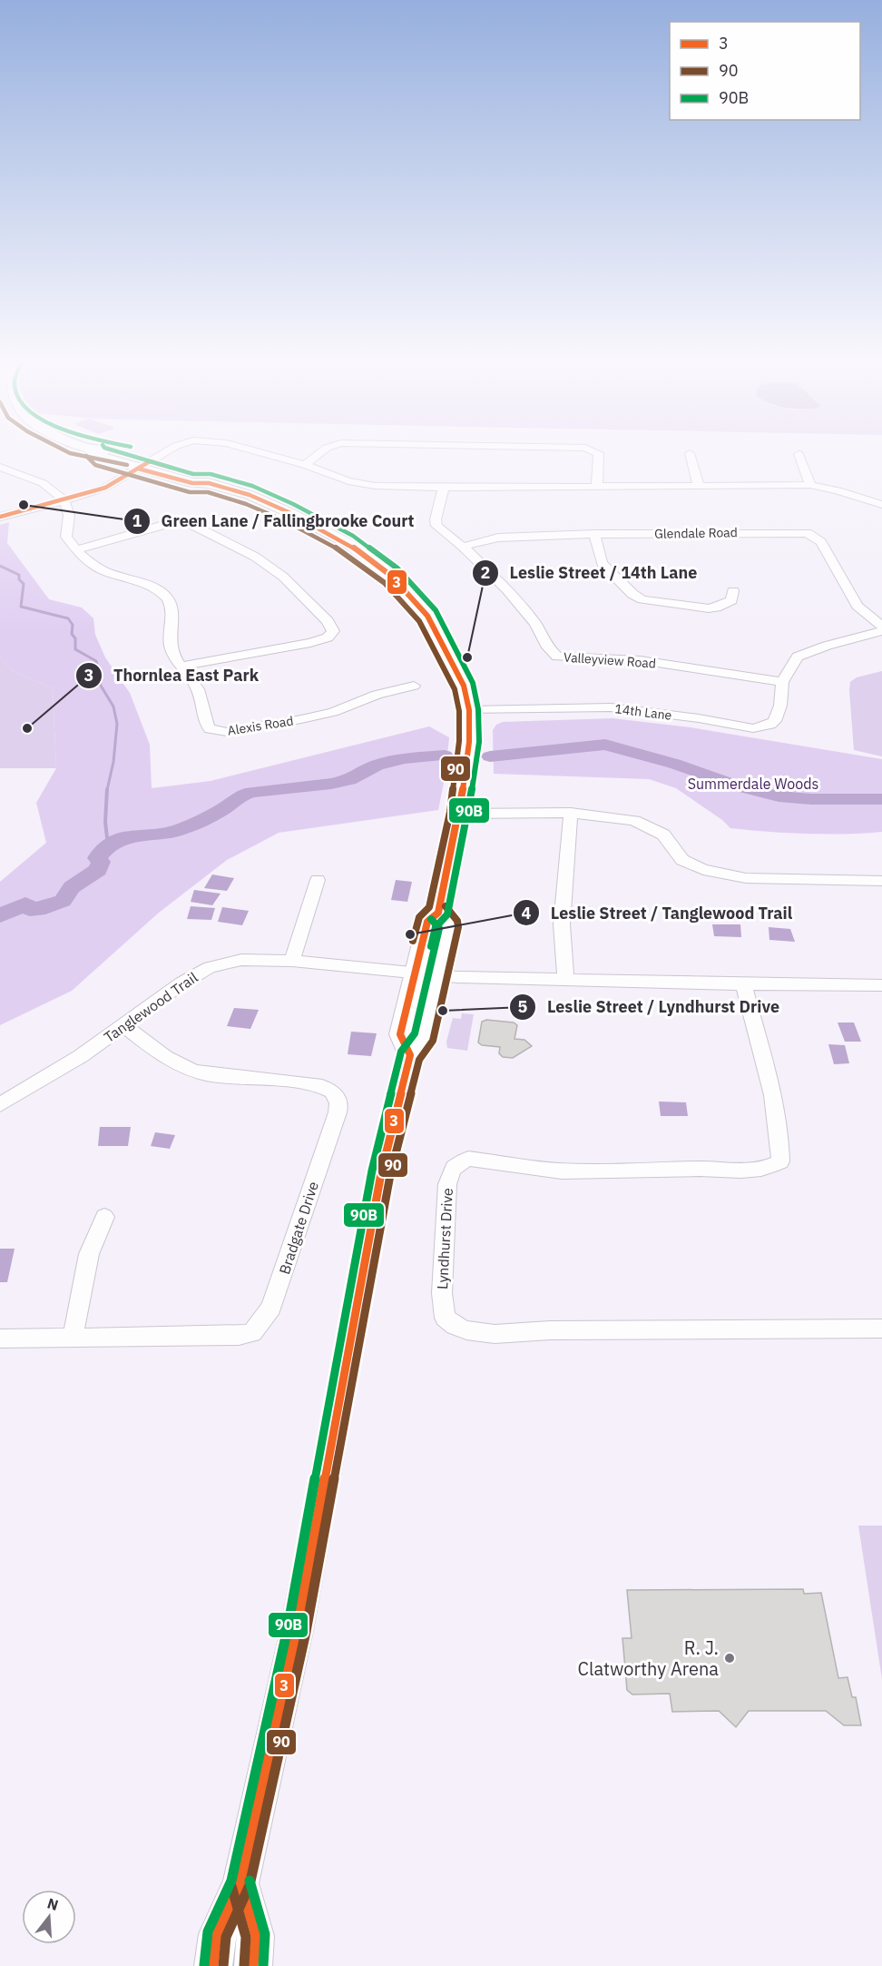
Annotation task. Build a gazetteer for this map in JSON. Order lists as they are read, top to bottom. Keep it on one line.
{"streets":{"street":["Glendale Road","Valleyview Road","14th Lane","Alexis Road","Tanglewood Trail","Bradgate Drive","Lyndhurst Drive"]},"crossings":[["Glendale Road","Valleyview Road"],["Valleyview Road","14th Lane"],["Tanglewood Trail","Bradgate Drive"]],"parks":["Summerdale Woods"],"places":["Green Lane / Fallingbrooke Court","Leslie Street / 14th Lane","Thornlea East Park","Leslie Street / Tanglewood Trail","Leslie Street / Lyndhurst Drive","R. J. Clatworthy Arena"],"lines":["transit line 90","transit line 90B","transit line 3"],"legend":["3","90","90B"],"north":"top"}
